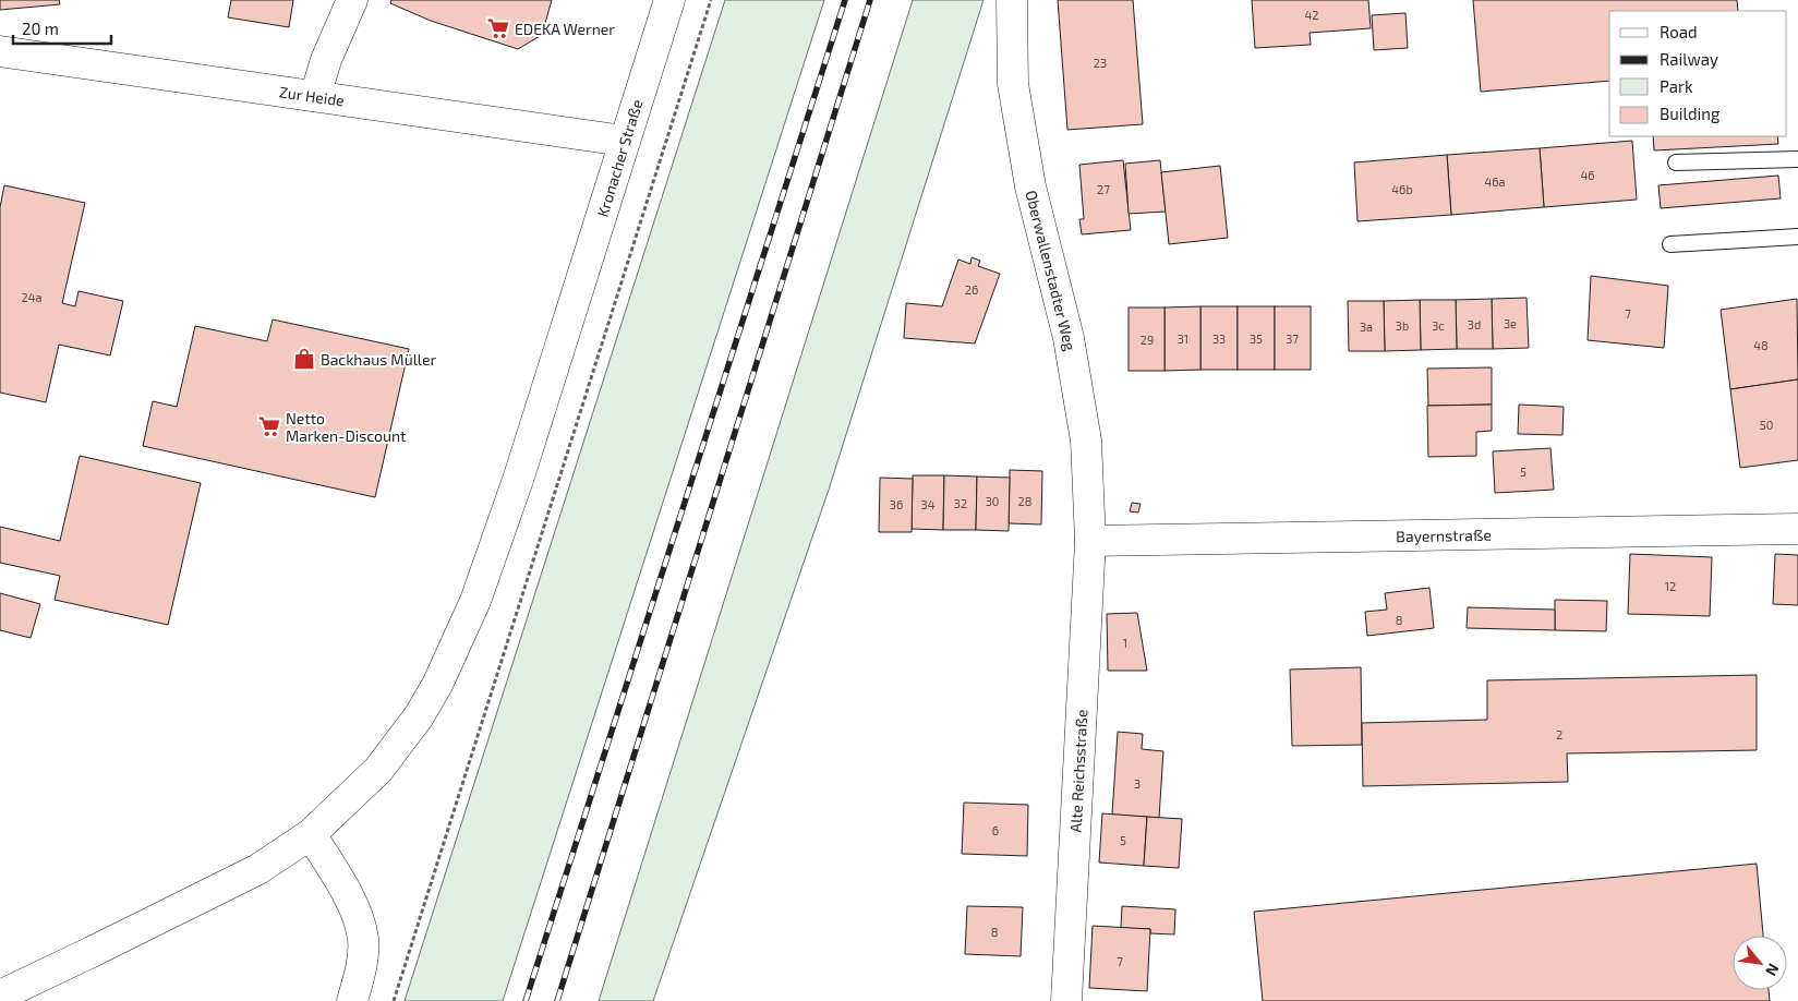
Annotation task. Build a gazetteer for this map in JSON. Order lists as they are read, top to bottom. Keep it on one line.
{"streets":{"main road":["Zur Heide","Kronacher Straße","Oberwallenstadter Weg","Bayernstraße","Alte Reichsstraße"]},"crossings":[["Zur Heide","Kronacher Straße"],["Oberwallenstadter Weg","Bayernstraße"],["Oberwallenstadter Weg","Alte Reichsstraße"],["Bayernstraße","Alte Reichsstraße"]],"places":{"supermarket":["EDEKA Werner","Netto Marken-Discount"],"shop":["Backhaus Müller"]},"house_numbers":["42","23","46","46a","27","46b","26","24a","7","3e","3d","3b","3c","3a","31","33","35","37","29","48","50","5","30","28","32","36","34","12","8","1","2","3","6","5","8","7"],"legend":["Road","Railway","Park","Building"],"scale_bar":"20 m","north":"bottom right"}
